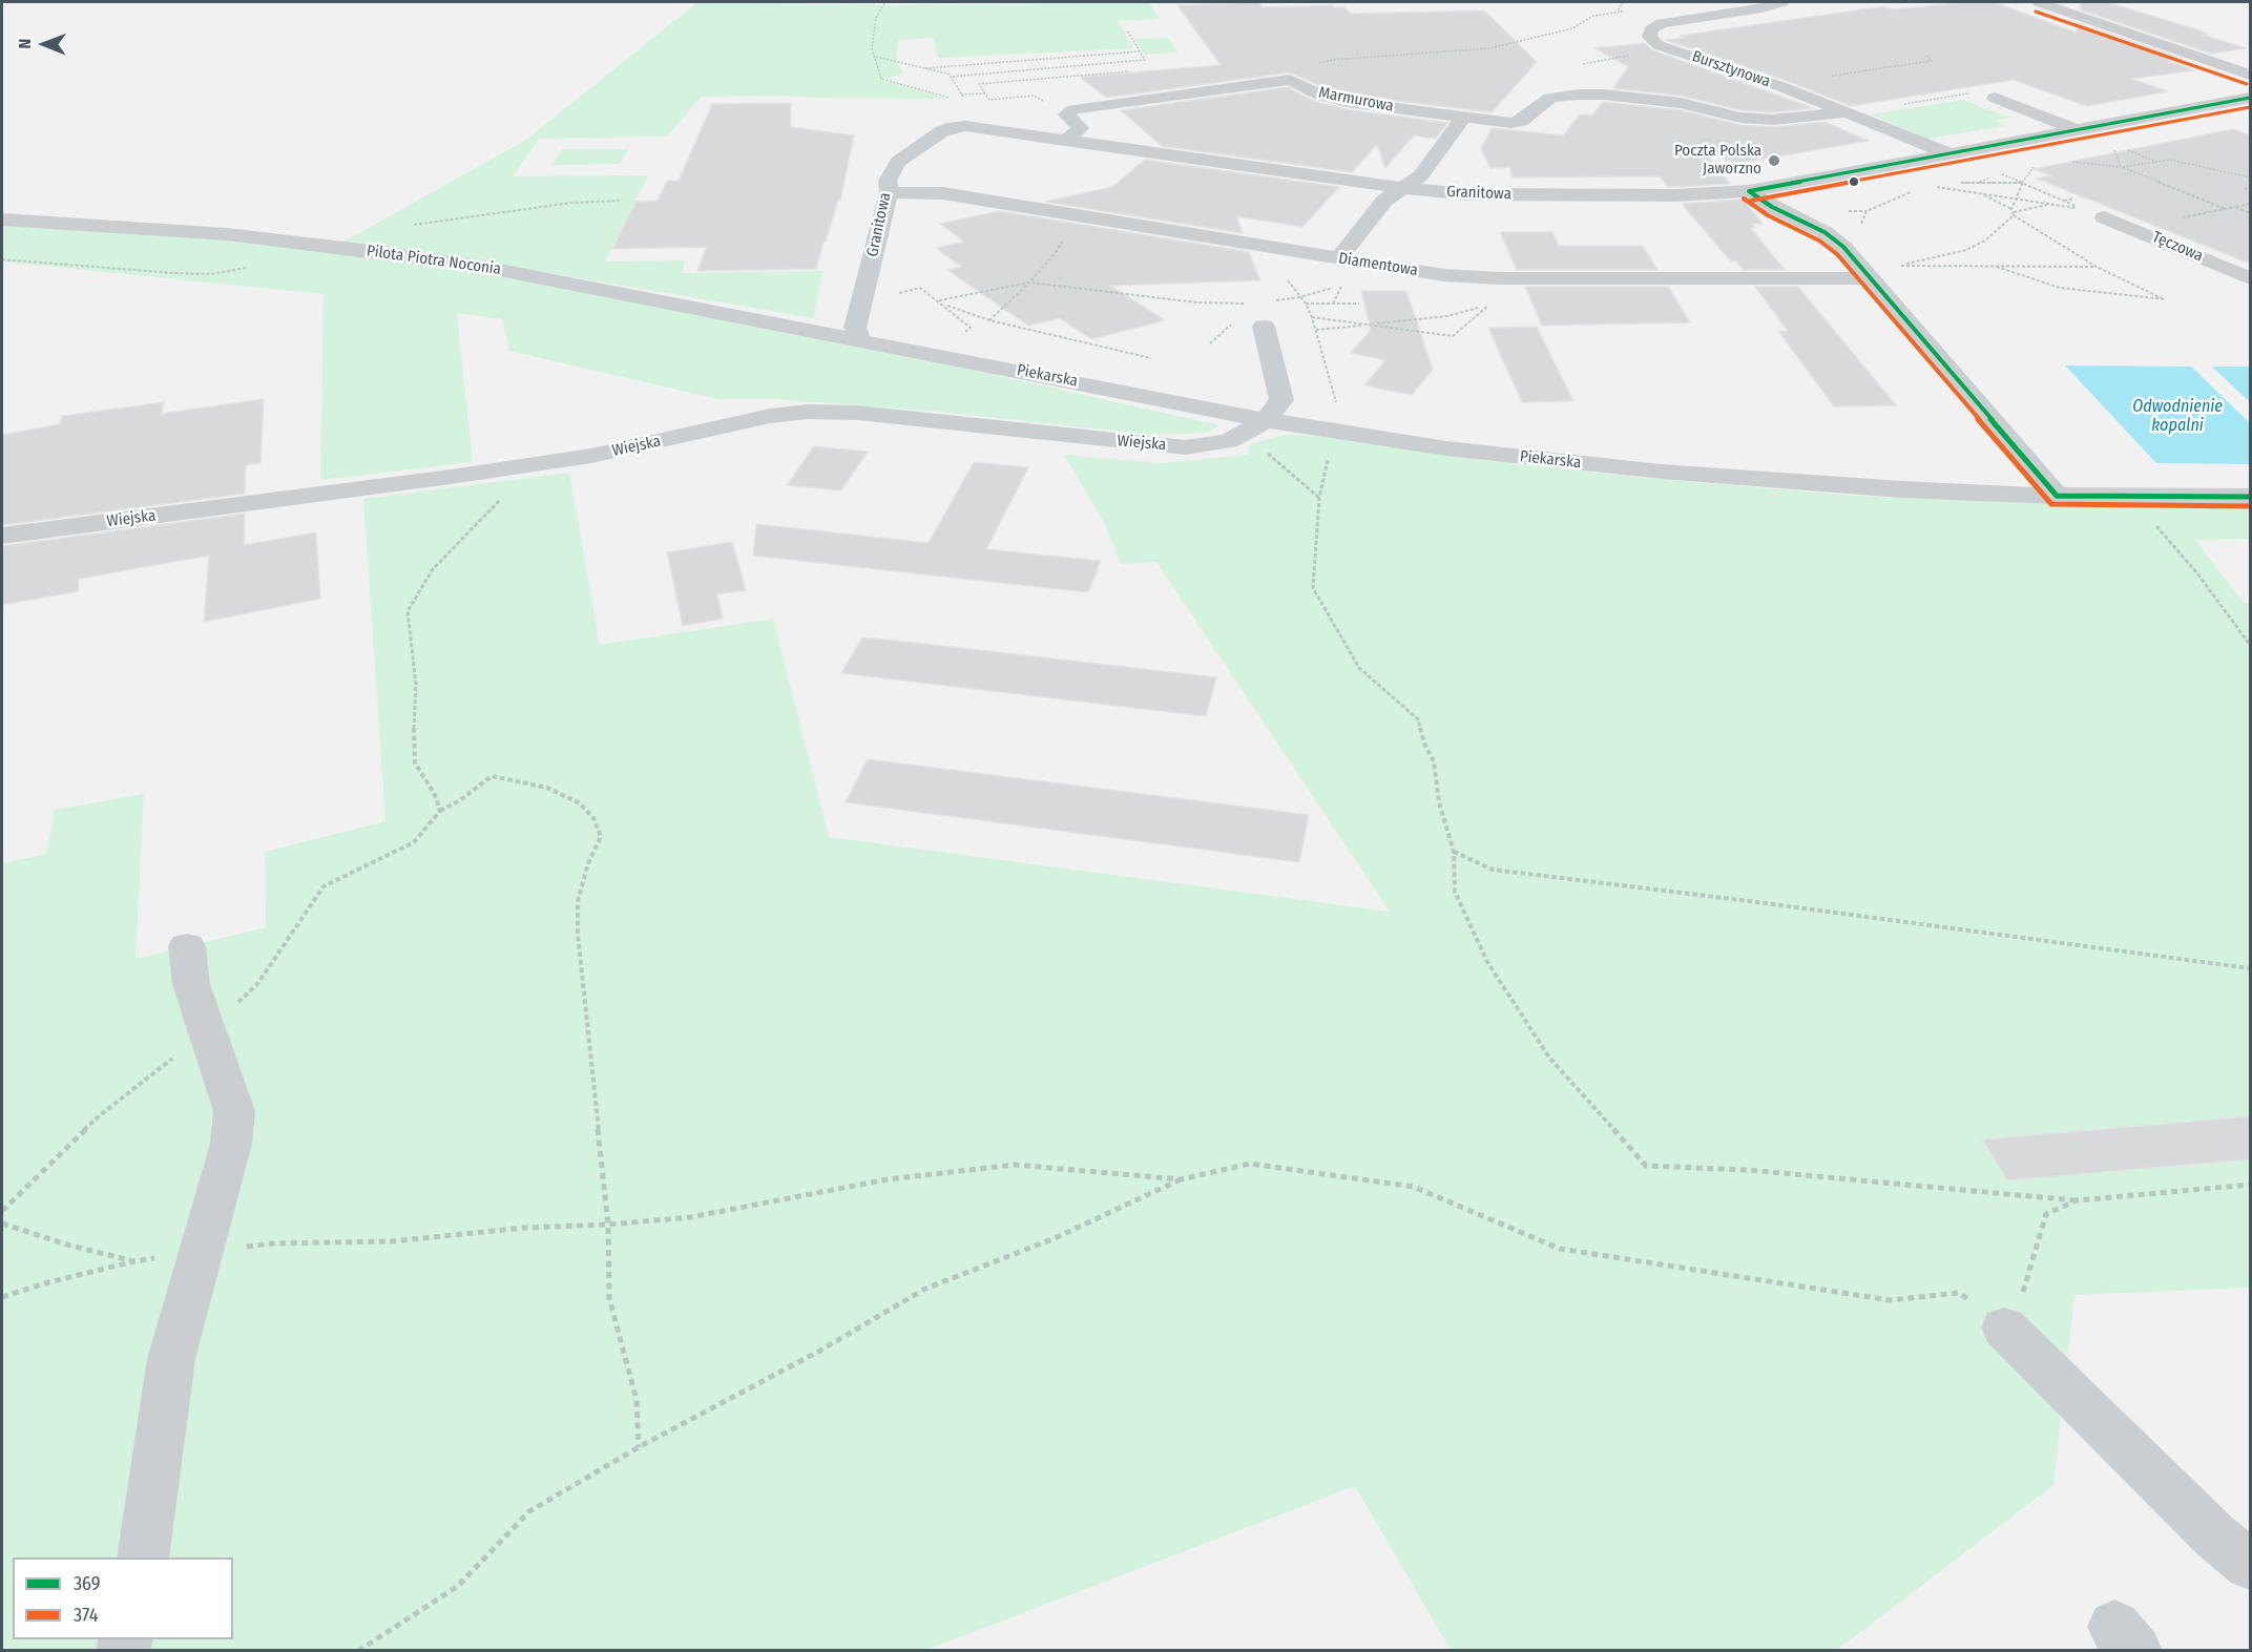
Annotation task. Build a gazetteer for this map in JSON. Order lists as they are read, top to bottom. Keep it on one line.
{"streets":{"street":["Bursztynowa","Marmurowa","Granitowa","Tęczowa","Pilota Piotra Noconia","Diamentowa","Piekarska","Wiejska"]},"crossings":[["Bursztynowa","Granitowa"],["Marmurowa","Granitowa"],["Granitowa","Pilota Piotra Noconia"],["Granitowa","Diamentowa"],["Granitowa","Piekarska"],["Pilota Piotra Noconia","Piekarska"],["Piekarska","Wiejska"]],"water":["Odwodnienie kopalni"],"places":["Poczta Polska Jaworzno"],"lines":["transit line 374","transit line 369"],"legend":["369","374"],"north":"left"}
